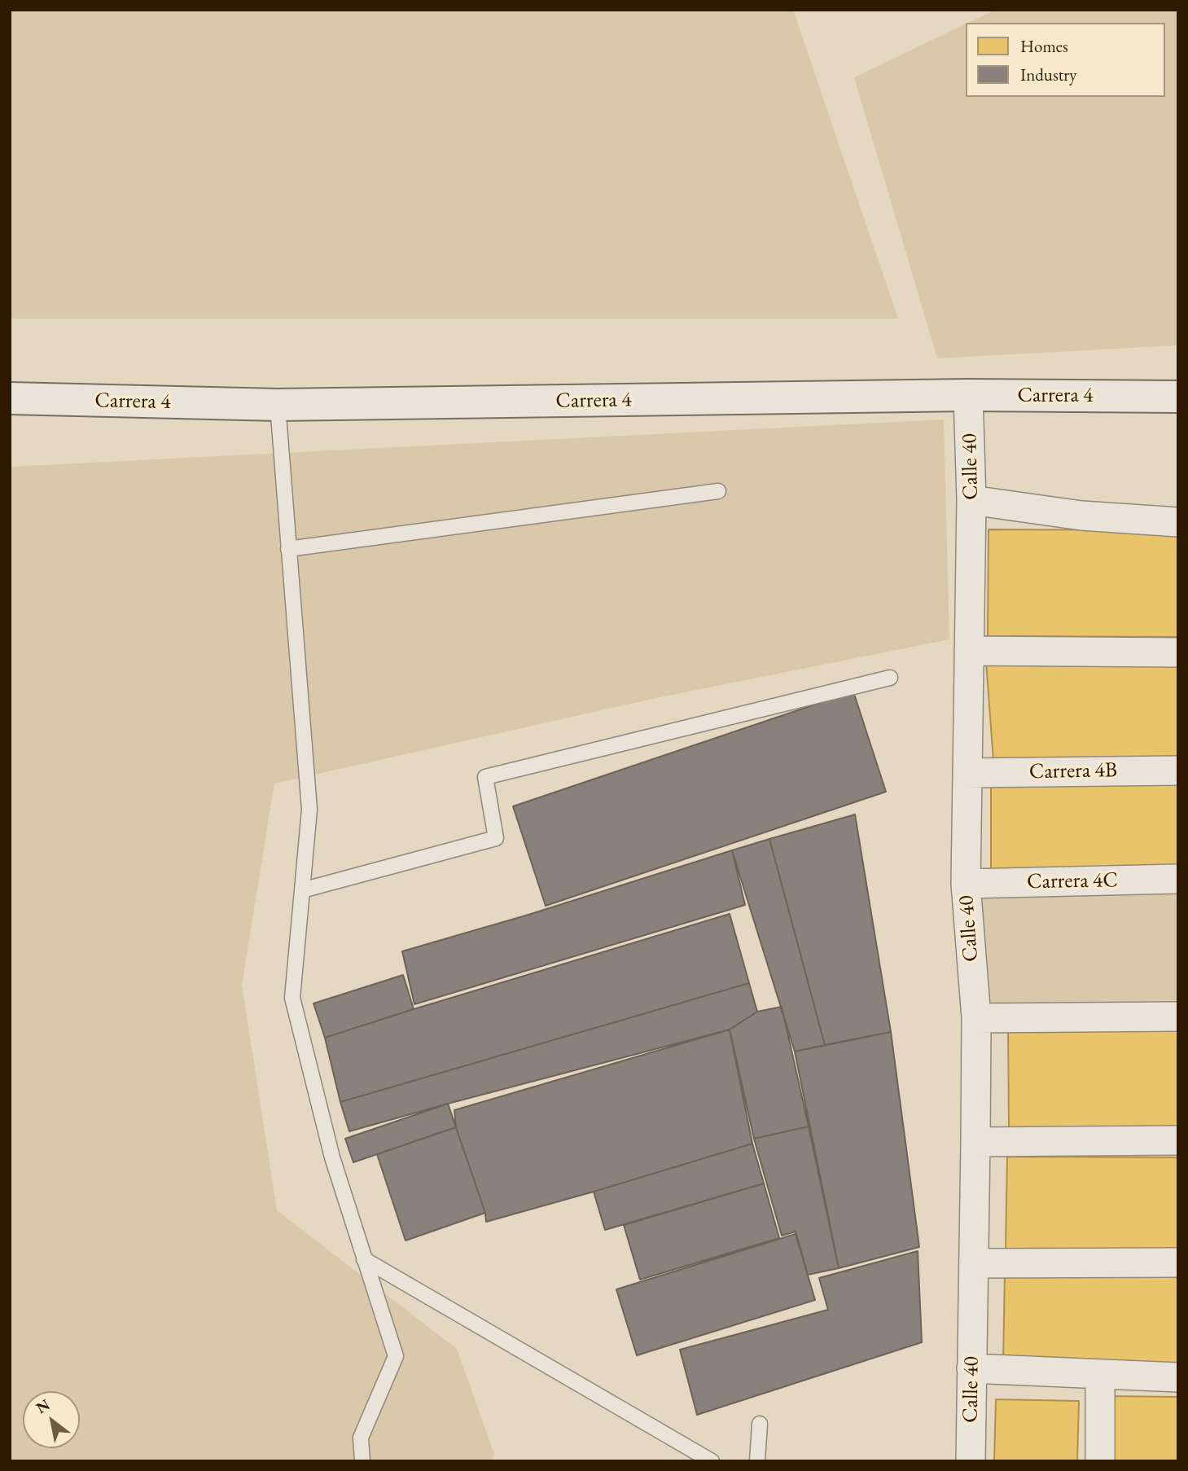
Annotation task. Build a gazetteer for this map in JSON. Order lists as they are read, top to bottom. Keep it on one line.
{"streets":{"main road":["Carrera 4"],"street":["Calle 40","Carrera 4B","Carrera 4C"]},"crossings":[["Carrera 4","Calle 40"],["Calle 40","Carrera 4B"],["Calle 40","Carrera 4C"]],"legend":["Homes","Industry"],"north":"top left"}
